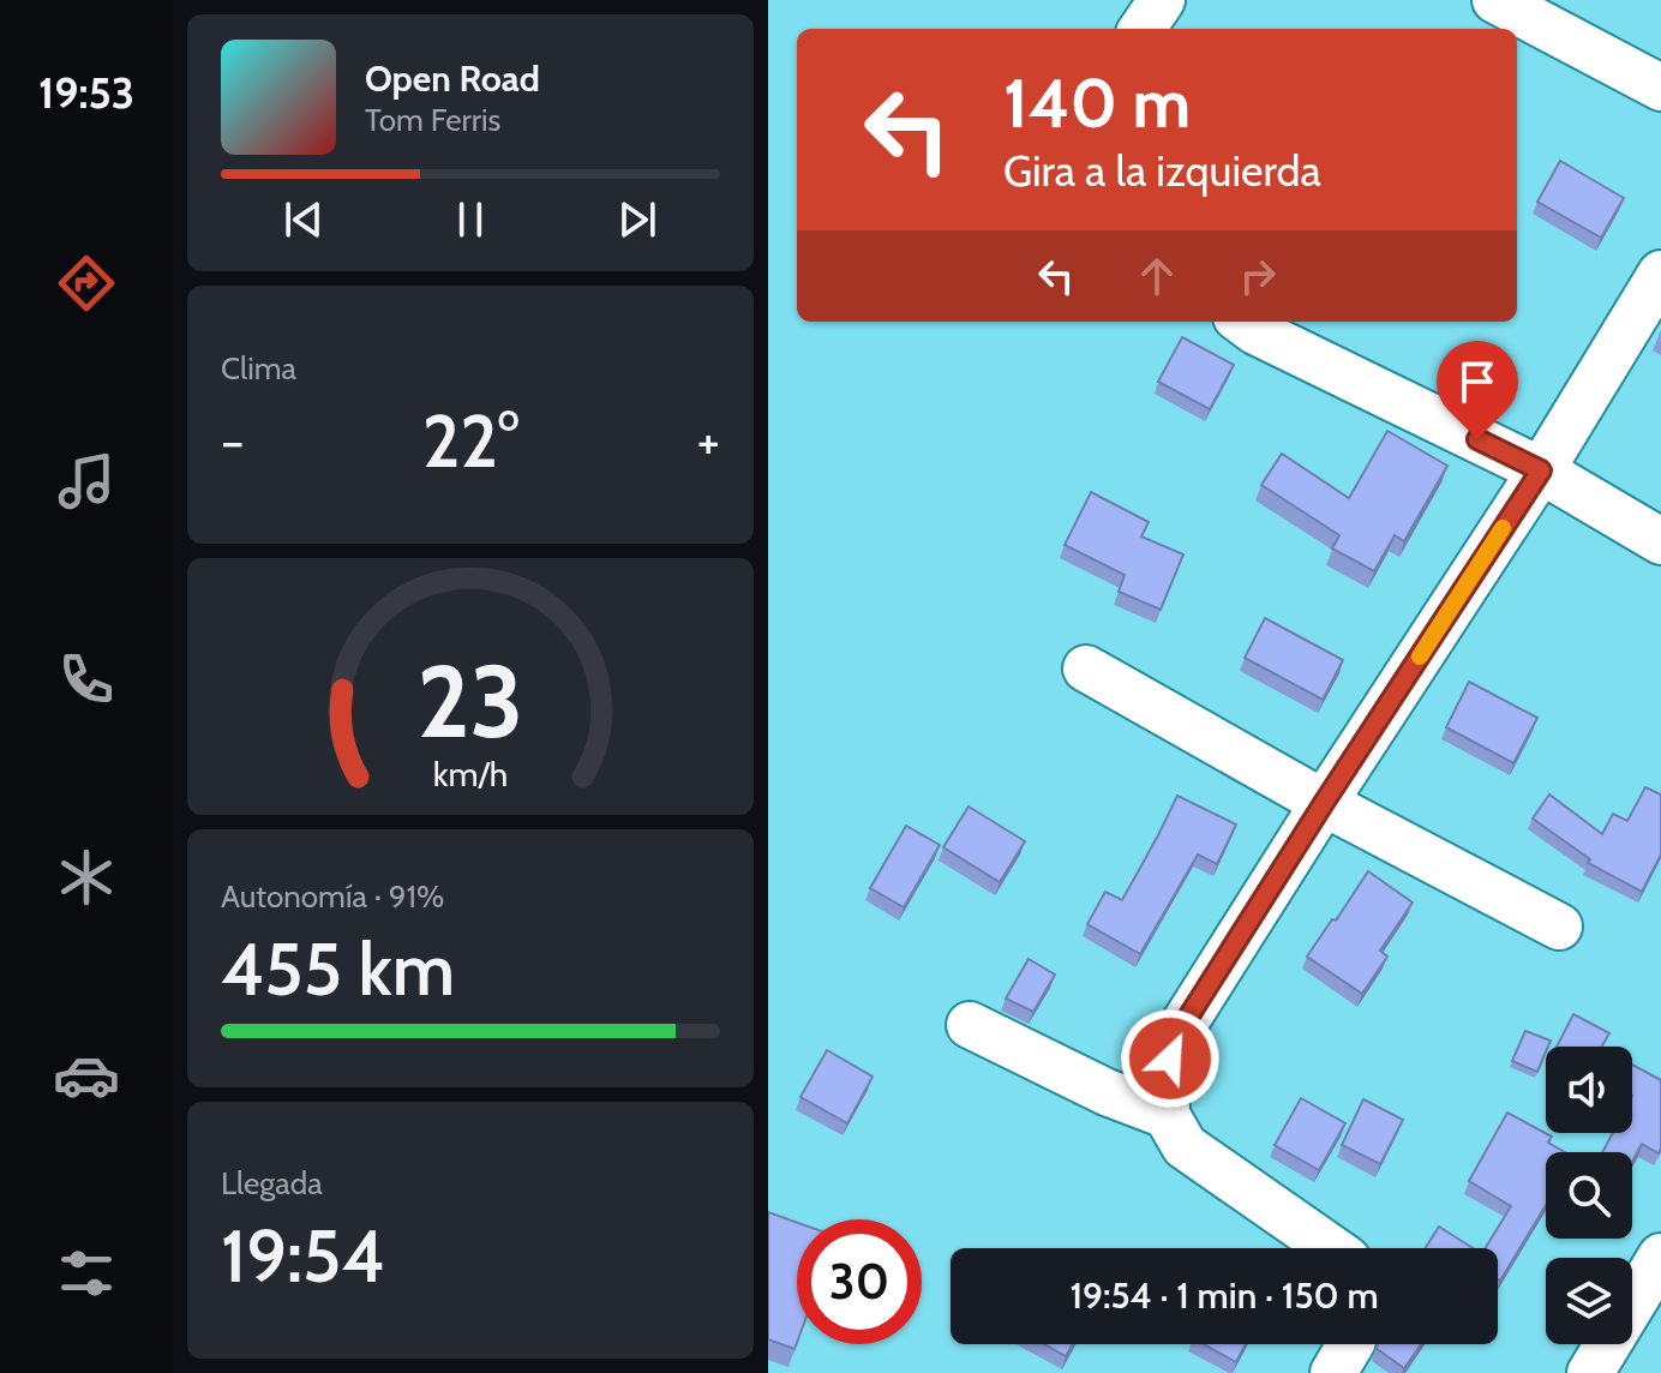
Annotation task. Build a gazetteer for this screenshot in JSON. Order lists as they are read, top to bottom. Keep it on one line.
{"page":{"tabs":"19:53","turn":["140 m","Gira a la izquierda"],"song":["Open Road","Tom Ferris"],"tile":["Clima",["Autonomía · 91%","455 km"],["Llegada","19:54"]],"heat":["−","22°","+"],"limit":"30","trip":"19:54 · 1 min · 150 m","gauge":["23","km/h"]}}
